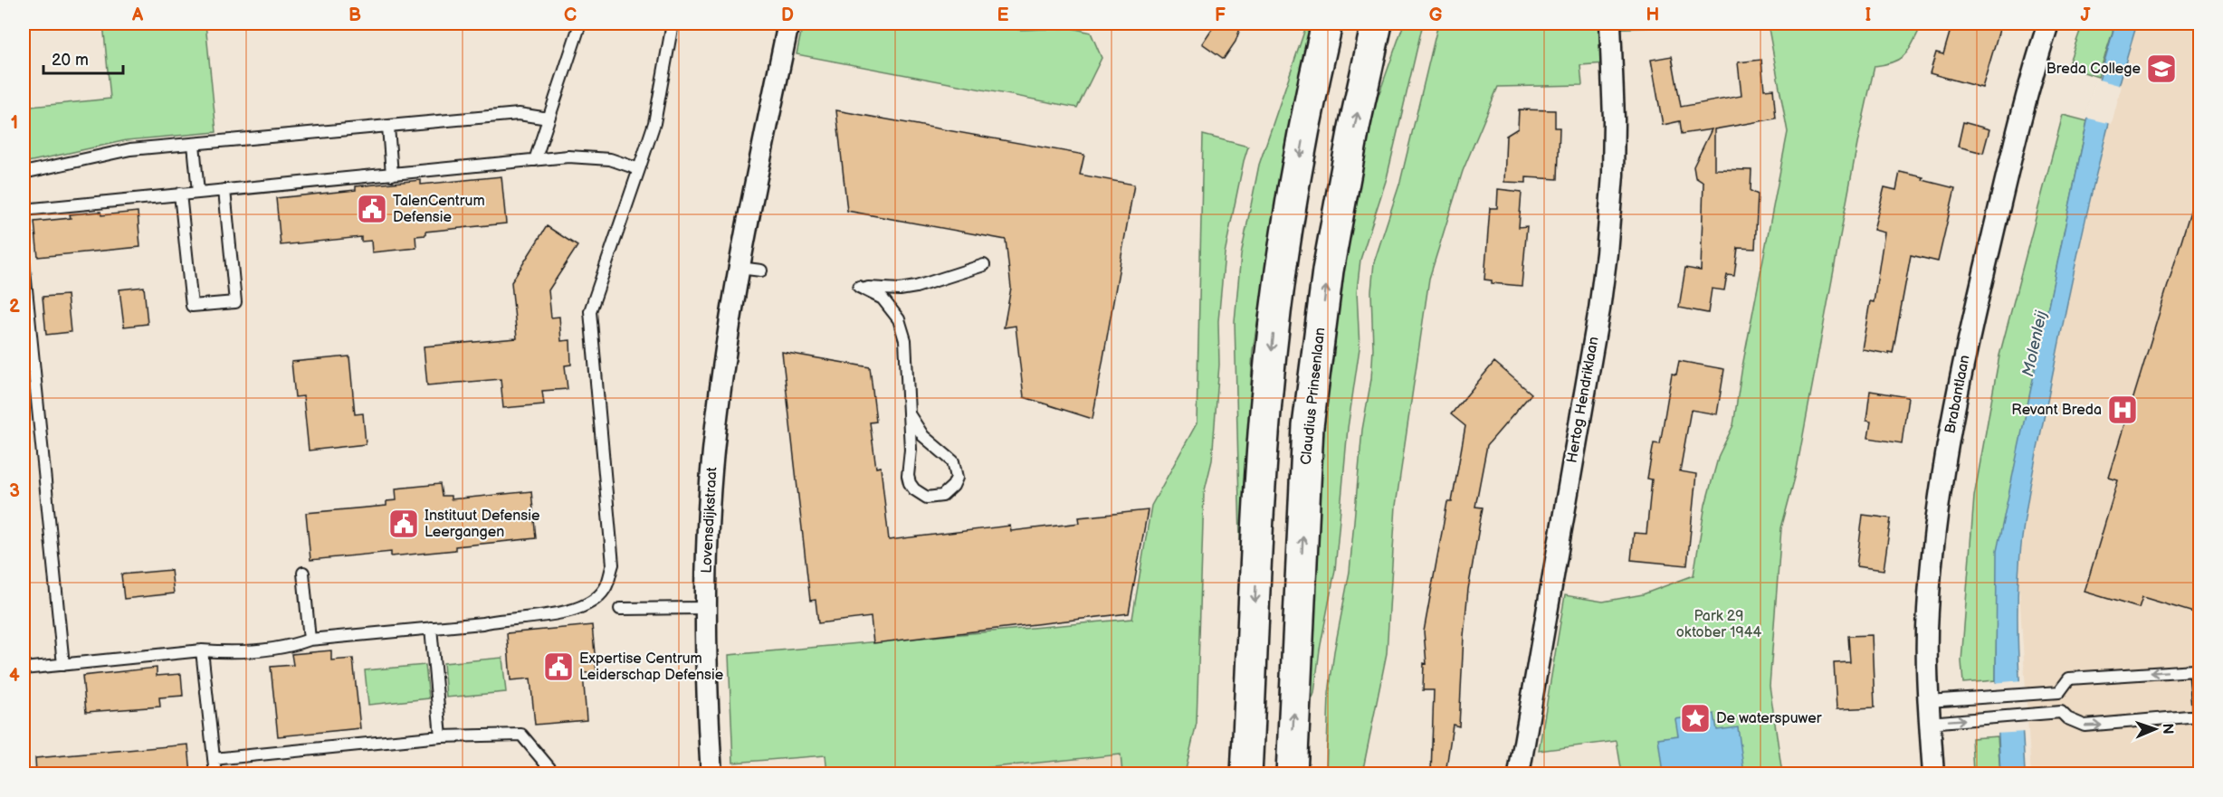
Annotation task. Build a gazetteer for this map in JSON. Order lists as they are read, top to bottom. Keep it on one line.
{"streets":{"main road":["Claudius Prinsenlaan"],"street":["Brabantlaan","Hertog Hendriklaan","Lovensdijkstraat"]},"water":["Molenleij"],"parks":["Park 29 oktober 1944"],"places":{"school or university":["Breda College"],"public building":["TalenCentrum Defensie","Instituut Defensie Leergangen","Expertise Centrum Leiderschap Defensie"],"hospital":["Revant Breda"],"place":["De waterspuwer"]},"scale_bar":"20 m","north":"right","grid":{"columns":["A","B","C","D","E","F","G","H","I","J"],"rows":["1","2","3","4"]}}
